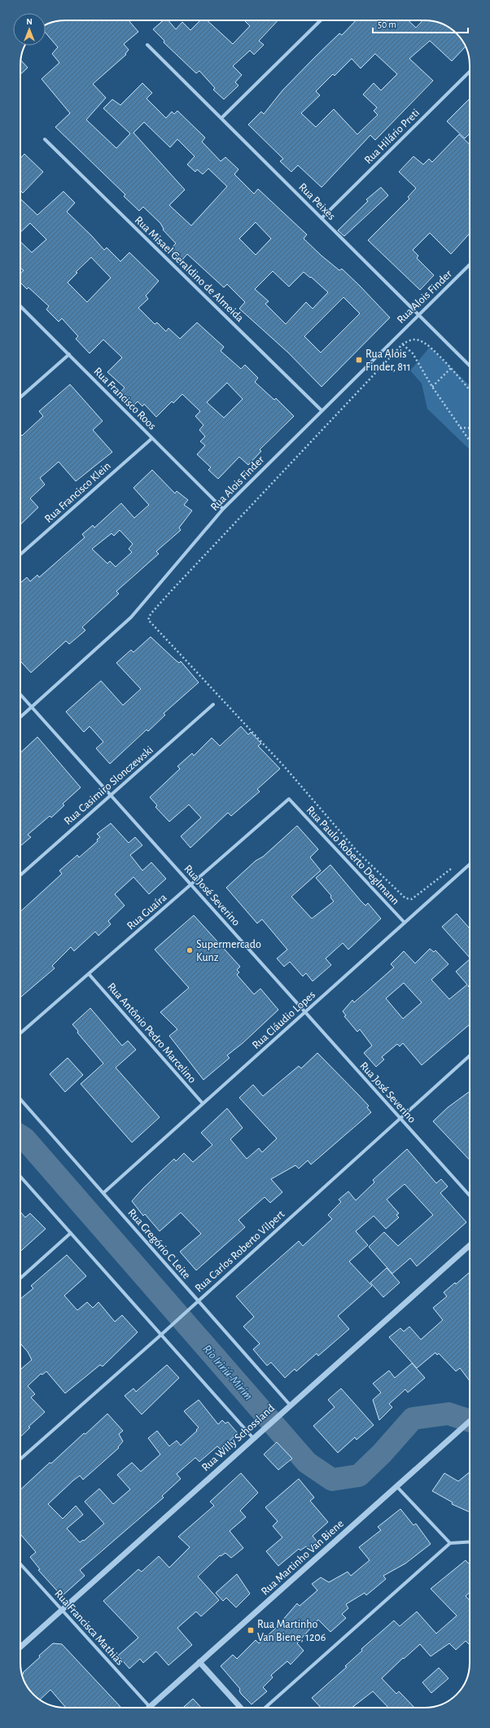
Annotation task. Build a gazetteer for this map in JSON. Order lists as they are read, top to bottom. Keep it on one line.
{"streets":{"street":["Rua Hilário Preti","Rua Peixes","Rua Misael Geraldino de Almeida","Rua Alois Finder","Rua Francisco Roos","Rua Francisco Klein","Rua Casimiro Slonczewski","Rua Paulo Roberto Deglmann","Rua José Severino","Rua Guaíra","Rua Cláudio Lopes","Rua Antônio Pedro Marcelino","Rua Gregório C Leite","Rua Carlos Roberto Vilpert","Rua Willy Schossland","Rua Martinho Van Biene","Rua Francisca Mathias"]},"crossings":[["Rua Hilário Preti","Rua Peixes"],["Rua Peixes","Rua Alois Finder"],["Rua Misael Geraldino de Almeida","Rua Alois Finder"],["Rua Alois Finder","Rua Francisco Roos"],["Rua Alois Finder","Rua José Severino"],["Rua Francisco Roos","Rua Francisco Klein"],["Rua Casimiro Slonczewski","Rua José Severino"],["Rua Paulo Roberto Deglmann","Rua Guaíra"],["Rua Paulo Roberto Deglmann","Rua Cláudio Lopes"],["Rua José Severino","Rua Guaíra"],["Rua José Severino","Rua Cláudio Lopes"],["Rua José Severino","Rua Carlos Roberto Vilpert"],["Rua Guaíra","Rua Antônio Pedro Marcelino"],["Rua Cláudio Lopes","Rua Antônio Pedro Marcelino"],["Rua Cláudio Lopes","Rua Gregório C Leite"],["Rua Gregório C Leite","Rua Carlos Roberto Vilpert"],["Rua Gregório C Leite","Rua Willy Schossland"],["Rua Willy Schossland","Rua Francisca Mathias"],["Rua Martinho Van Biene","Rua Francisca Mathias"]],"water":["Rio Iririú-Mirim"],"places":{"transit":["Rua Alois Finder, 811","Rua Martinho Van Biene, 1206"],"other":["Supermercado Kunz"]},"scale_bar":"50 m","north":"top"}
